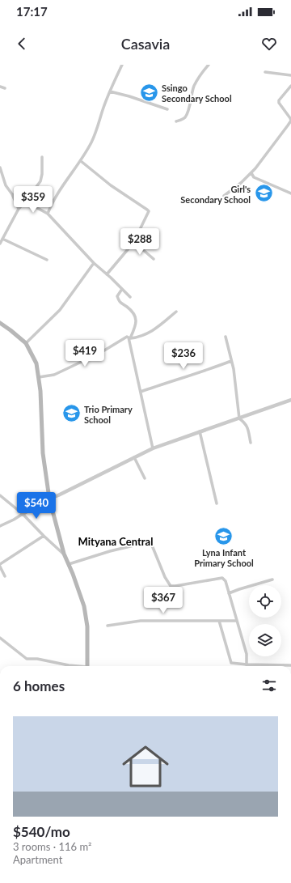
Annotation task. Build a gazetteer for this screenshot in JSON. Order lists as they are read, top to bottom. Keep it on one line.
{"districts":["Mityana Central"],"places":{"school or university":["Ssingo Secondary School","Girl's Secondary School","Trio Primary School","Lyna Infant Primary School"]},"page":{"status":"17:17","header":"Casavia","price":["$359","$288","$419","$236","$540","$367"],"heading":"6 homes","list":[{"name":"$540/mo","note":"3 rooms · 116 m² · Apartment"}]}}
